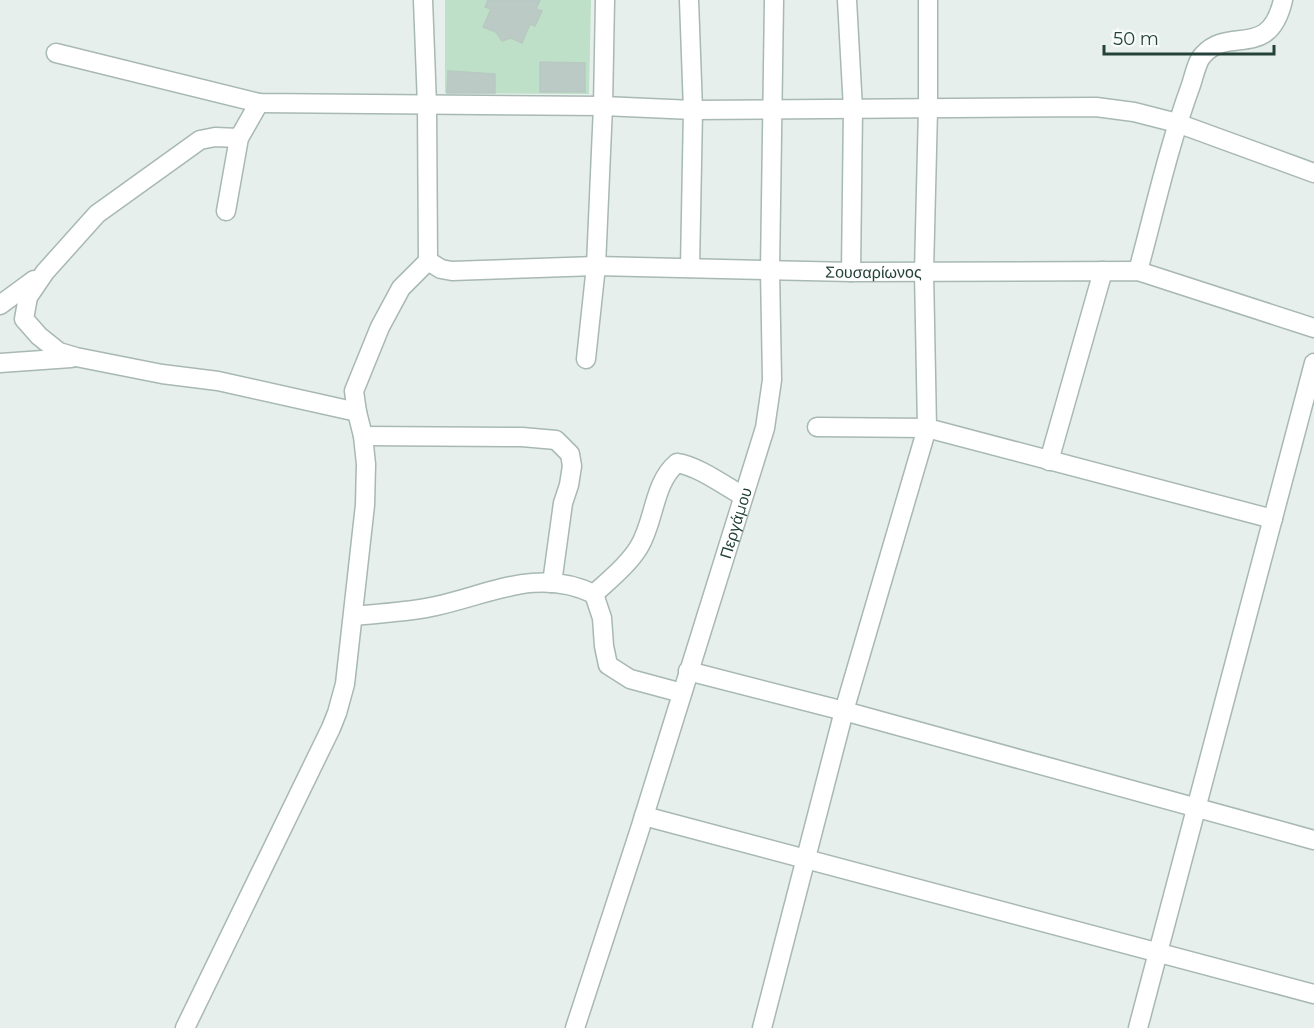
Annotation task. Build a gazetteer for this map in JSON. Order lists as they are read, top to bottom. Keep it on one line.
{"streets":{"street":["Σουσαρίωνος","Περγάμου"]},"crossings":[["Σουσαρίωνος","Περγάμου"]],"scale_bar":"50 m"}
